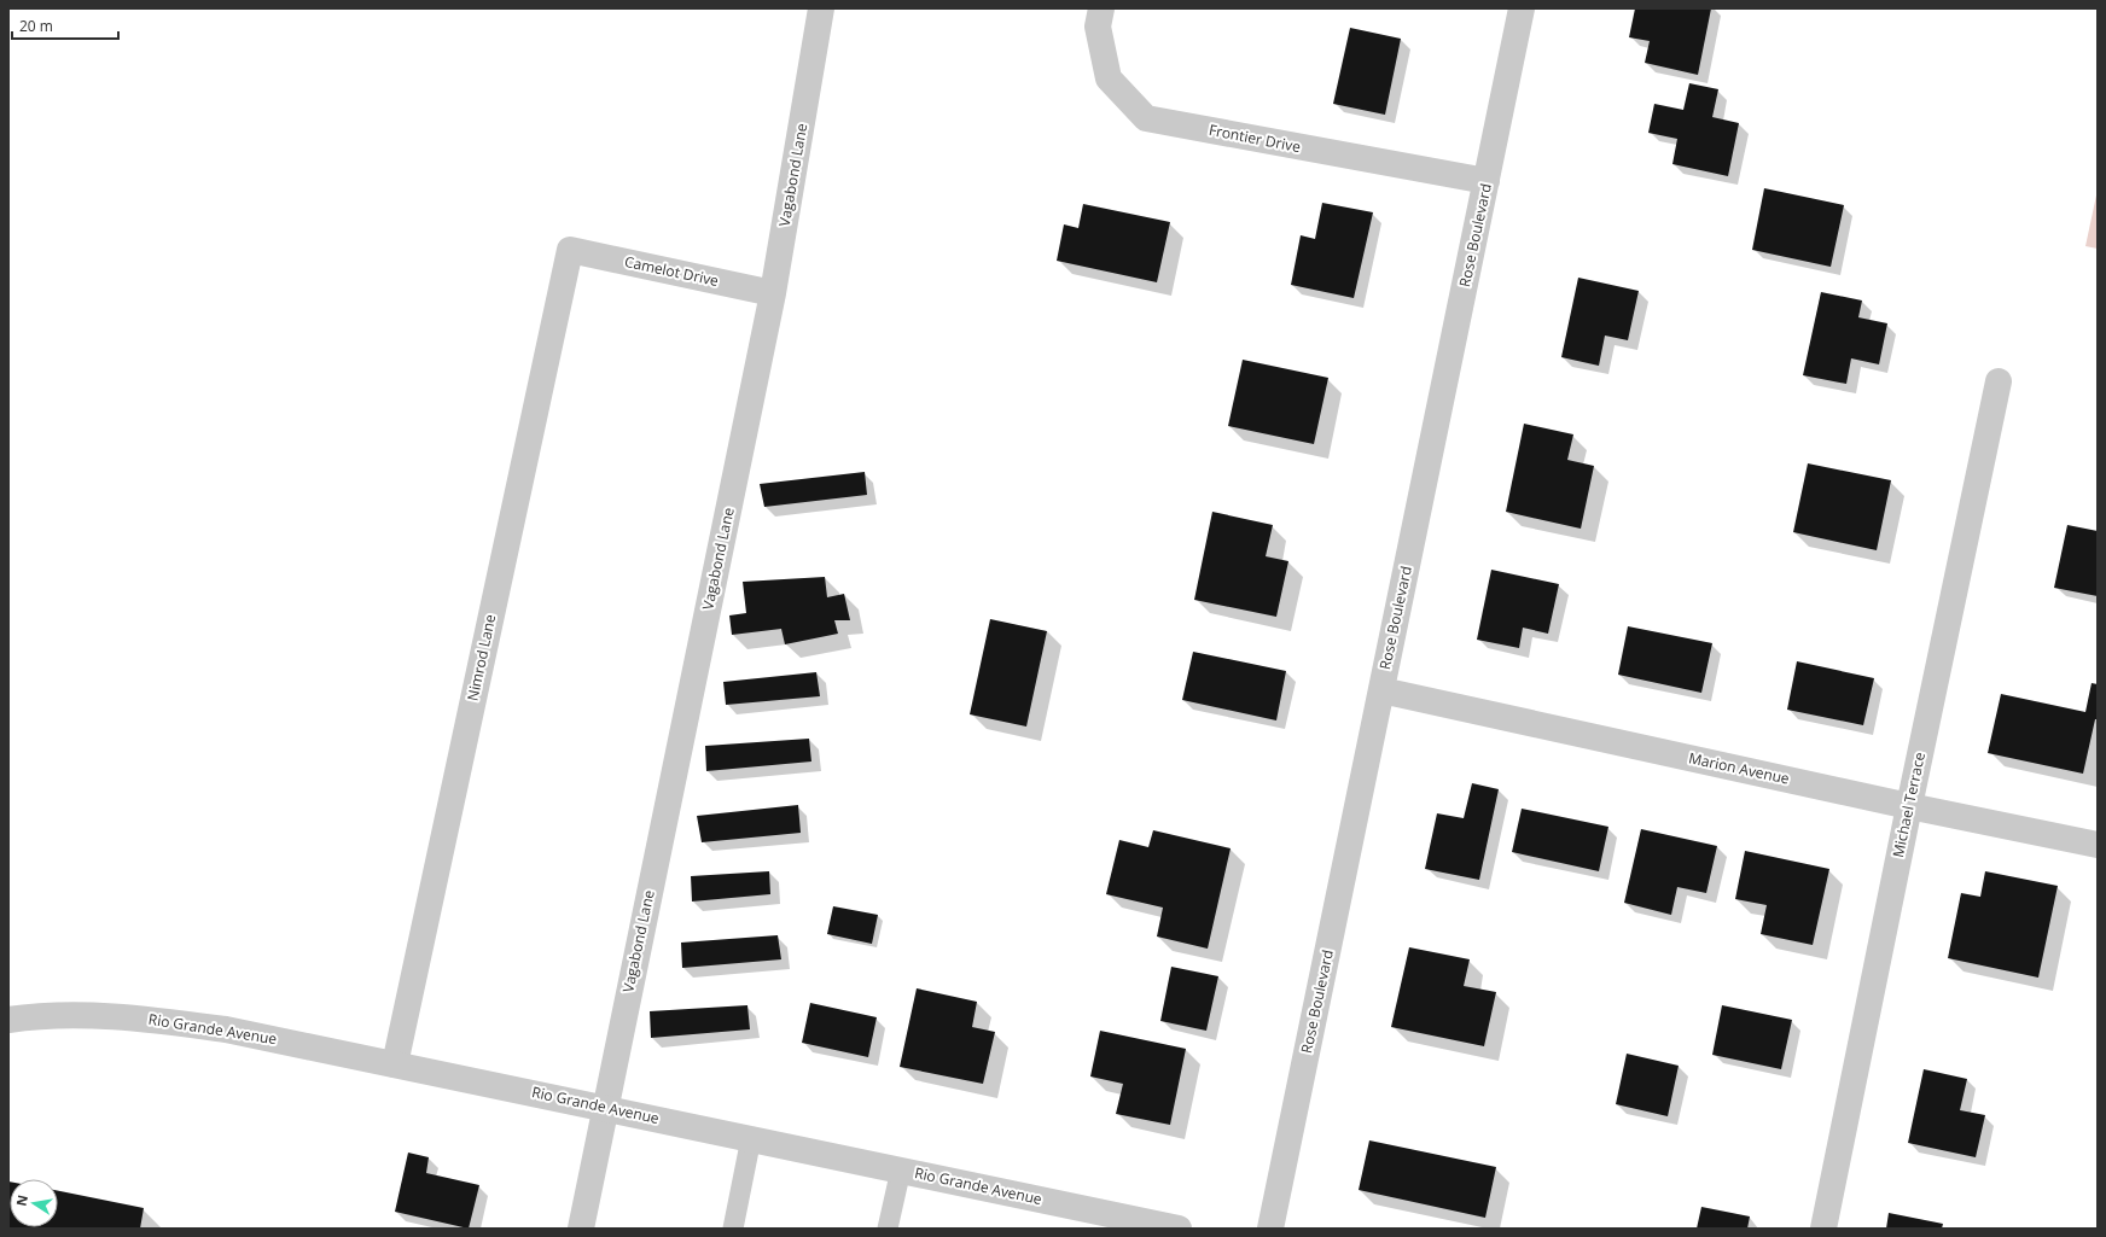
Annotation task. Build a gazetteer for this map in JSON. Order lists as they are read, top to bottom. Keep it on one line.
{"streets":{"street":["Frontier Drive","Vagabond Lane","Rose Boulevard","Camelot Drive","Nimrod Lane","Marion Avenue","Michael Terrace","Rio Grande Avenue"]},"crossings":[["Frontier Drive","Rose Boulevard"],["Vagabond Lane","Camelot Drive"],["Vagabond Lane","Rio Grande Avenue"],["Rose Boulevard","Marion Avenue"],["Camelot Drive","Nimrod Lane"],["Nimrod Lane","Rio Grande Avenue"],["Marion Avenue","Michael Terrace"]],"scale_bar":"20 m","north":"left"}
